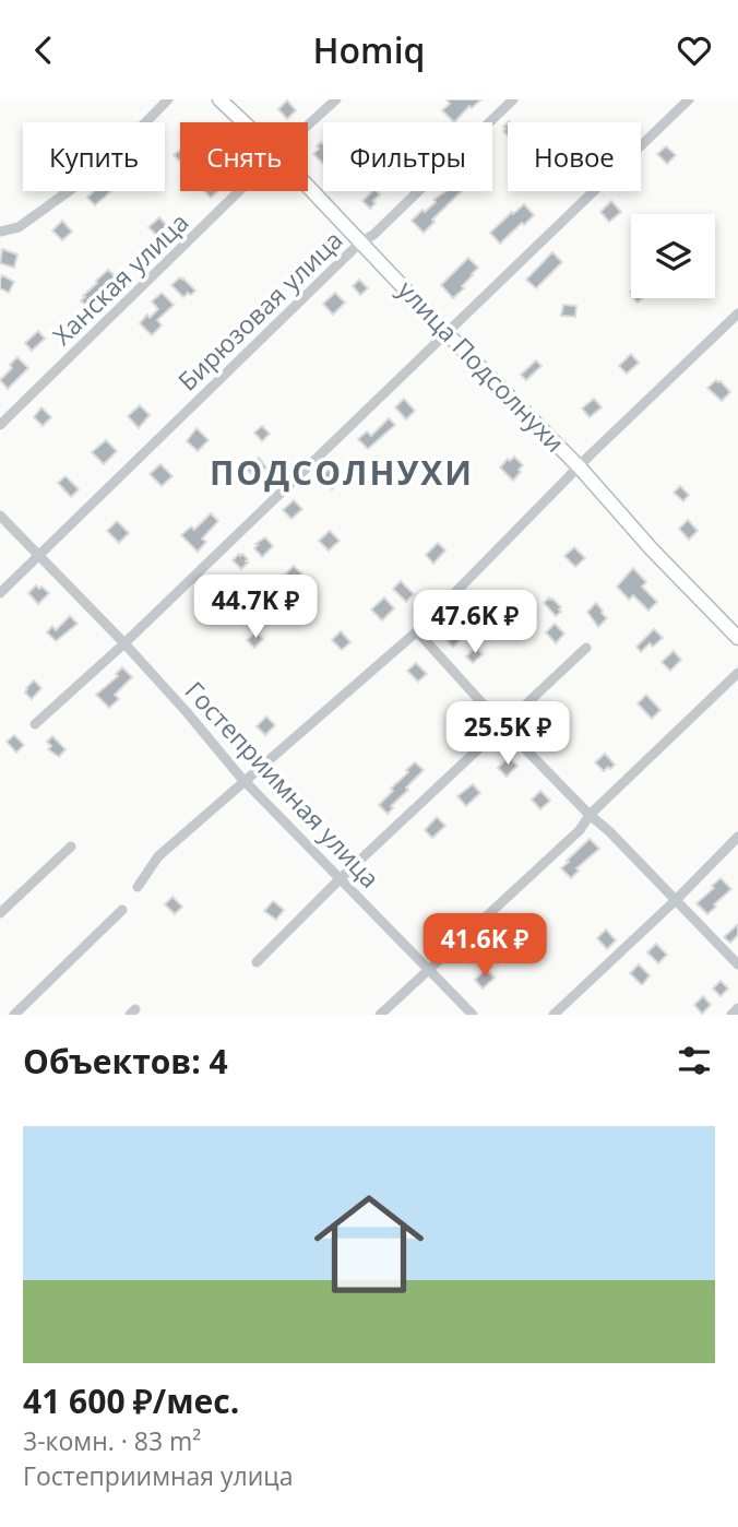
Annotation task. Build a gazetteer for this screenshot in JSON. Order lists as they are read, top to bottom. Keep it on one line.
{"streets":{"street":["Ханская улица","Бирюзовая улица","улица Подсолнухи","Гостеприимная улица"]},"crossings":[["Бирюзовая улица","улица Подсолнухи"],["Бирюзовая улица","Гостеприимная улица"]],"districts":["ПОДСОЛНУХИ"],"page":{"header":"Homiq","chip":["Купить","Снять","Фильтры","Новое"],"price":["44.7K ₽","47.6K ₽","25.5K ₽","41.6K ₽"],"heading":"Объектов: 4","list":[{"name":"41 600 ₽/мес.","note":"3-комн. · 83 m² · Гостеприимная улица"}]}}
